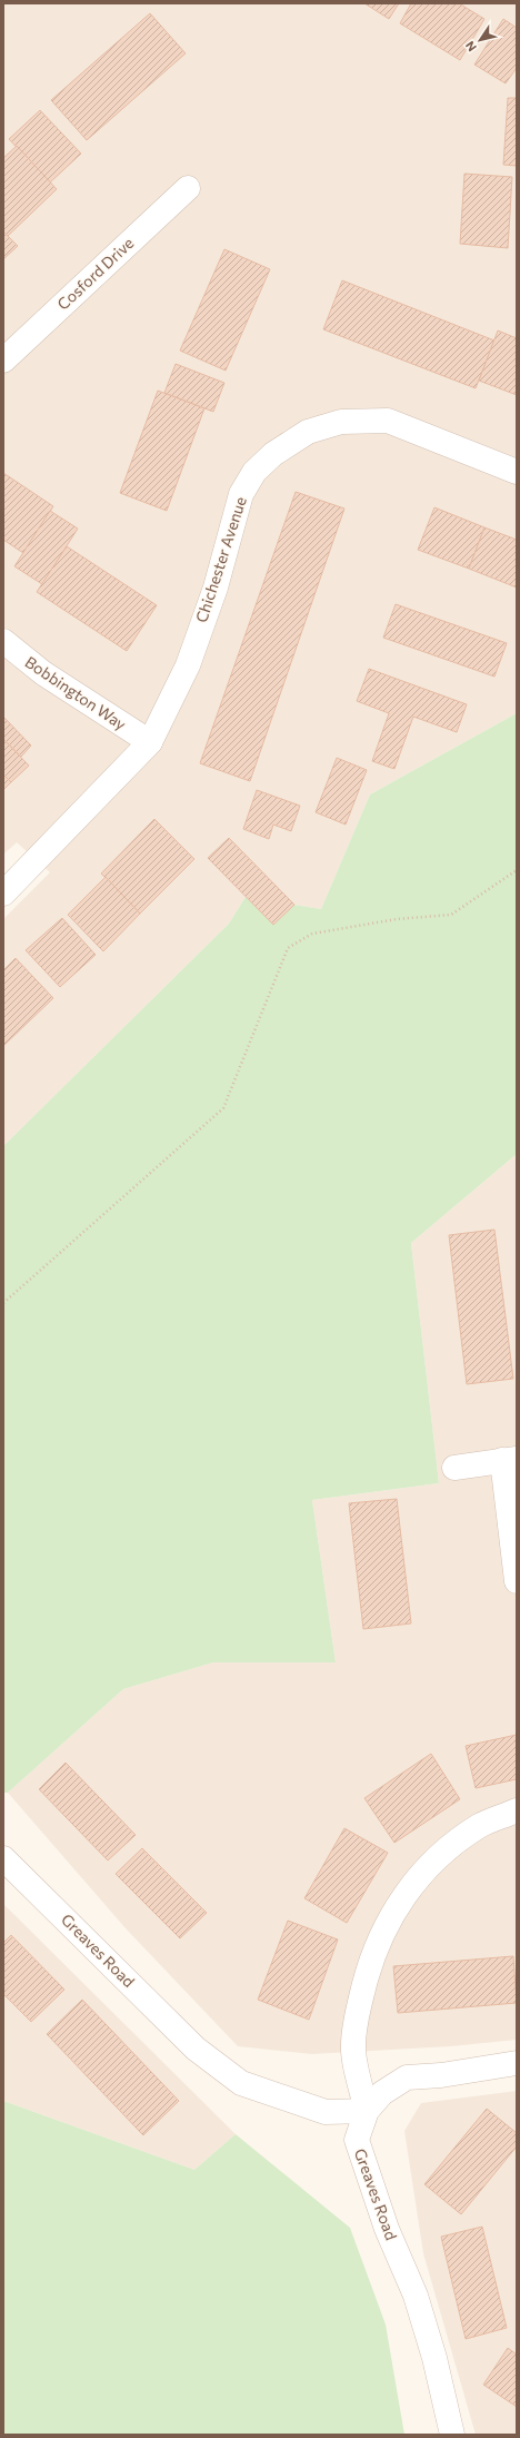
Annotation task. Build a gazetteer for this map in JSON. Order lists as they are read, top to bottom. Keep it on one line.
{"streets":{"street":["Cosford Drive","Chichester Avenue","Bobbington Way","Greaves Road"]},"crossings":[["Chichester Avenue","Bobbington Way"]],"north":"bottom left"}
